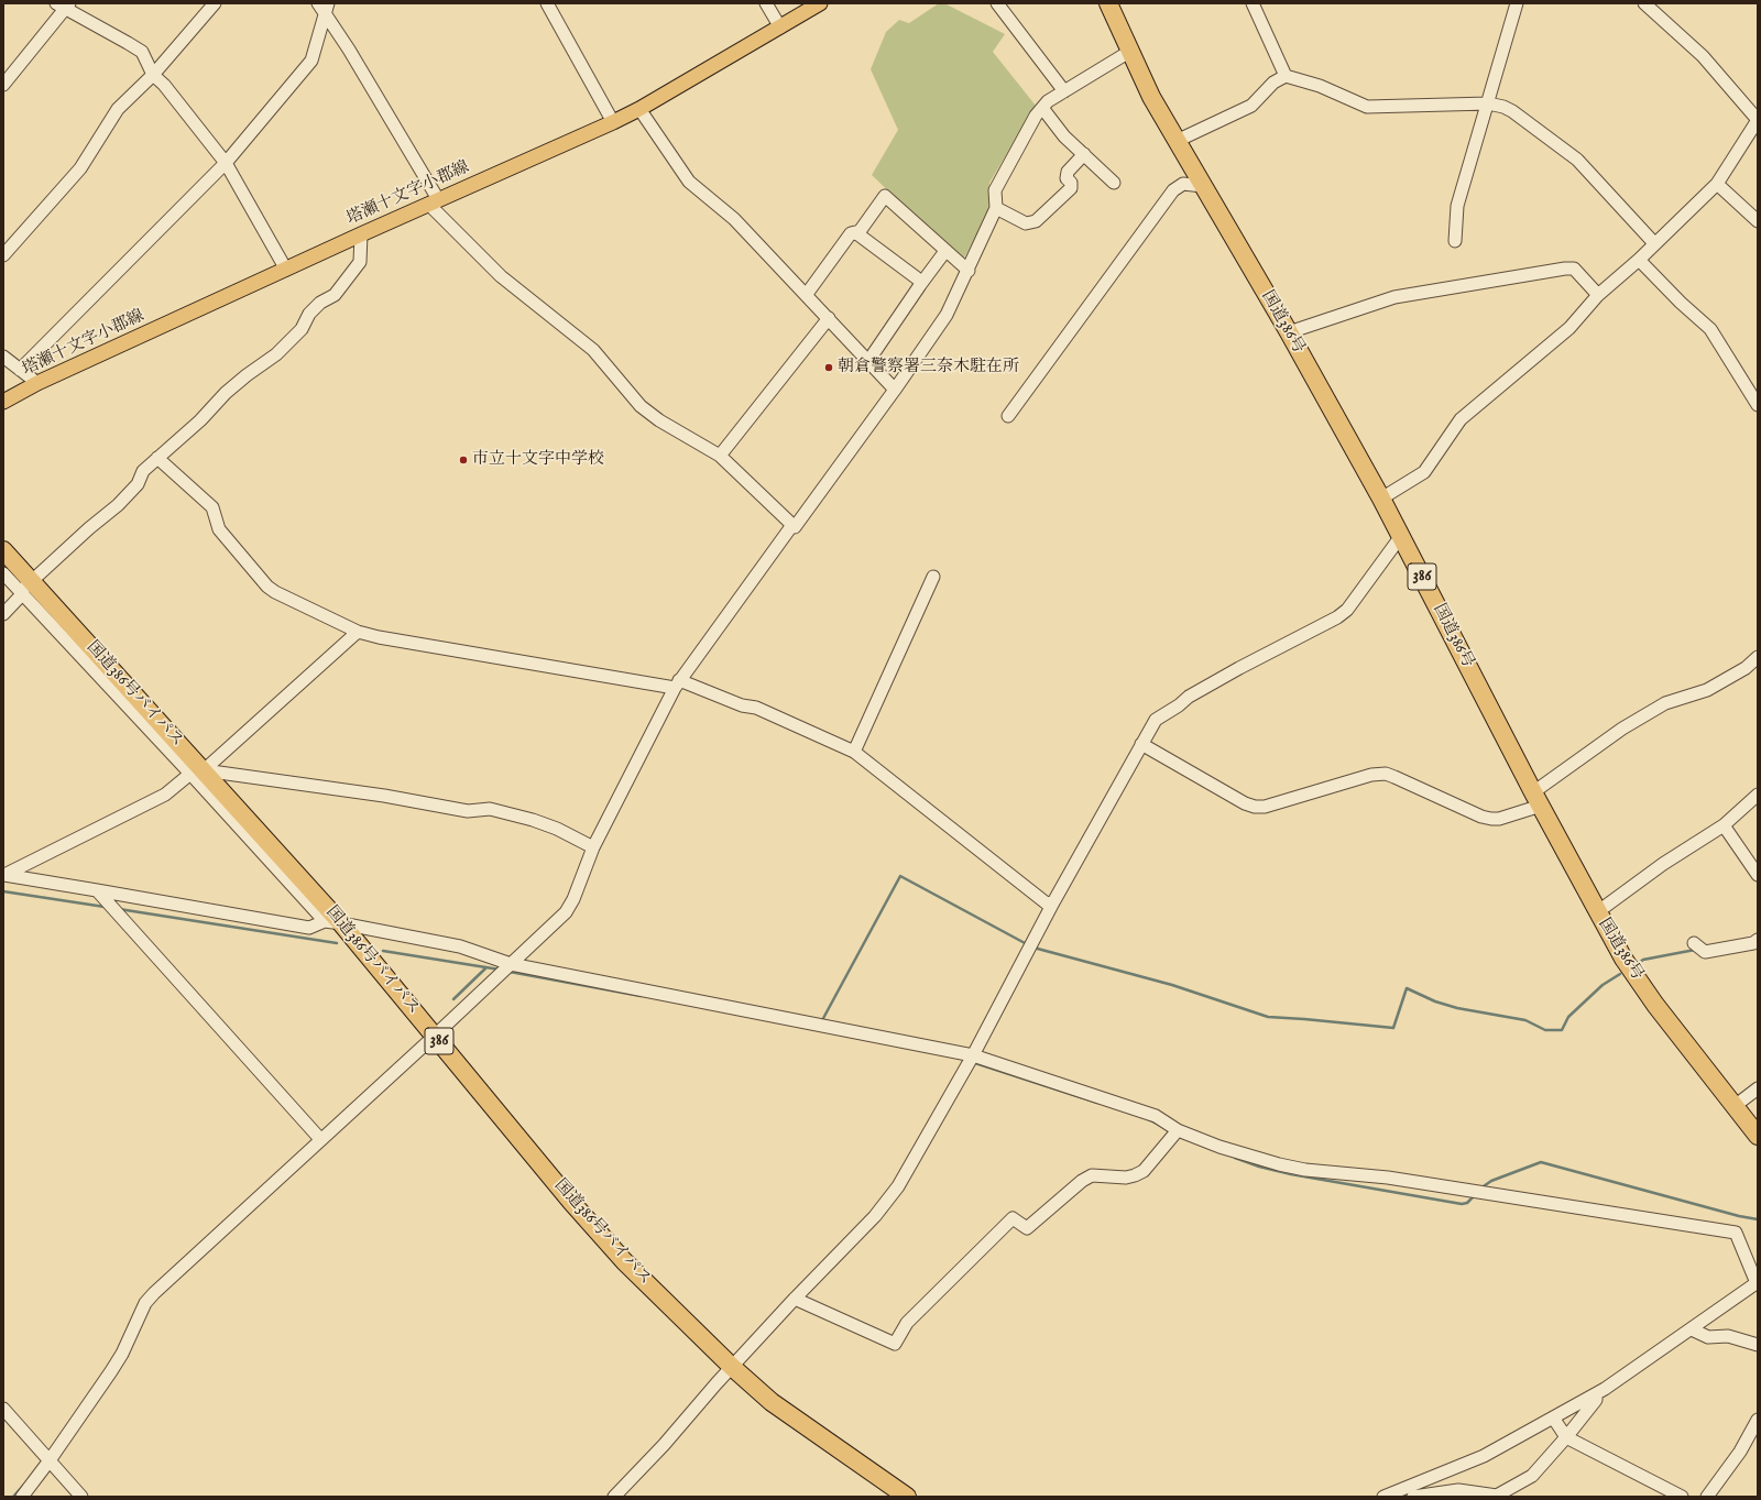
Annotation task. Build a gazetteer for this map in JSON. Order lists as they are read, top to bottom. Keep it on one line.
{"streets":{"highway":["国道386号","386","国道386号バイパス"],"main road":["塔瀬十文字小郡線"]},"places":["朝倉警察署三奈木駐在所","市立十文字中学校"]}
